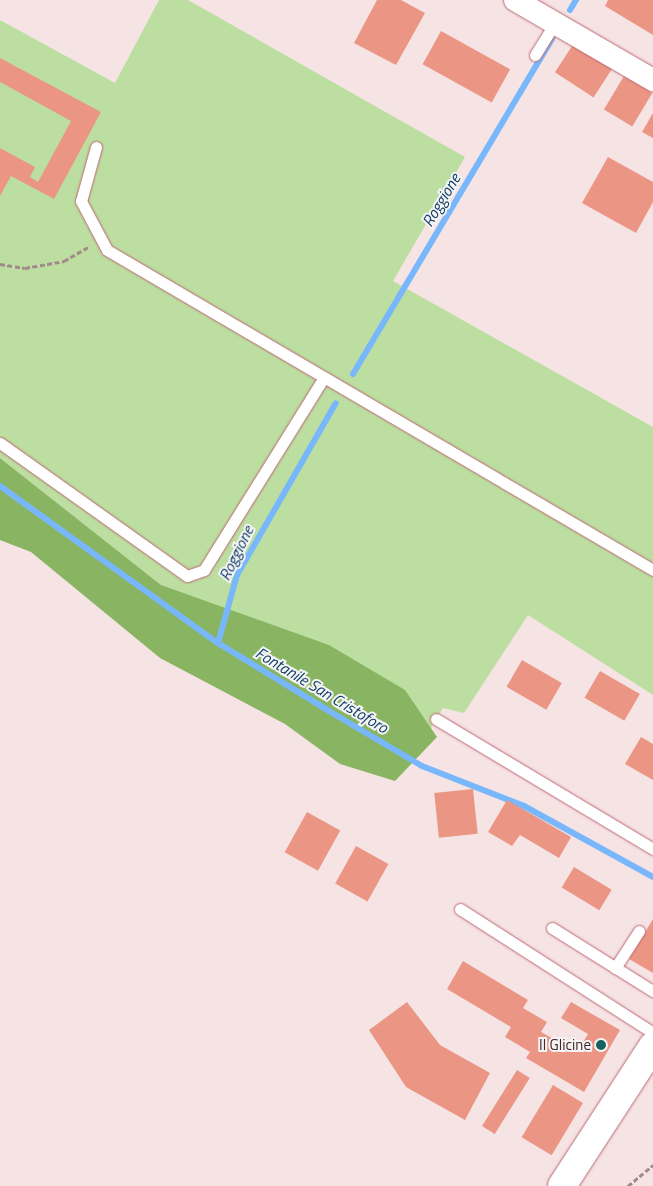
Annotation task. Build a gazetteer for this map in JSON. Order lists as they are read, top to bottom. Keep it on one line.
{"water":["Roggione","Fontanile San Cristoforo"],"places":["Il Glicine"]}
